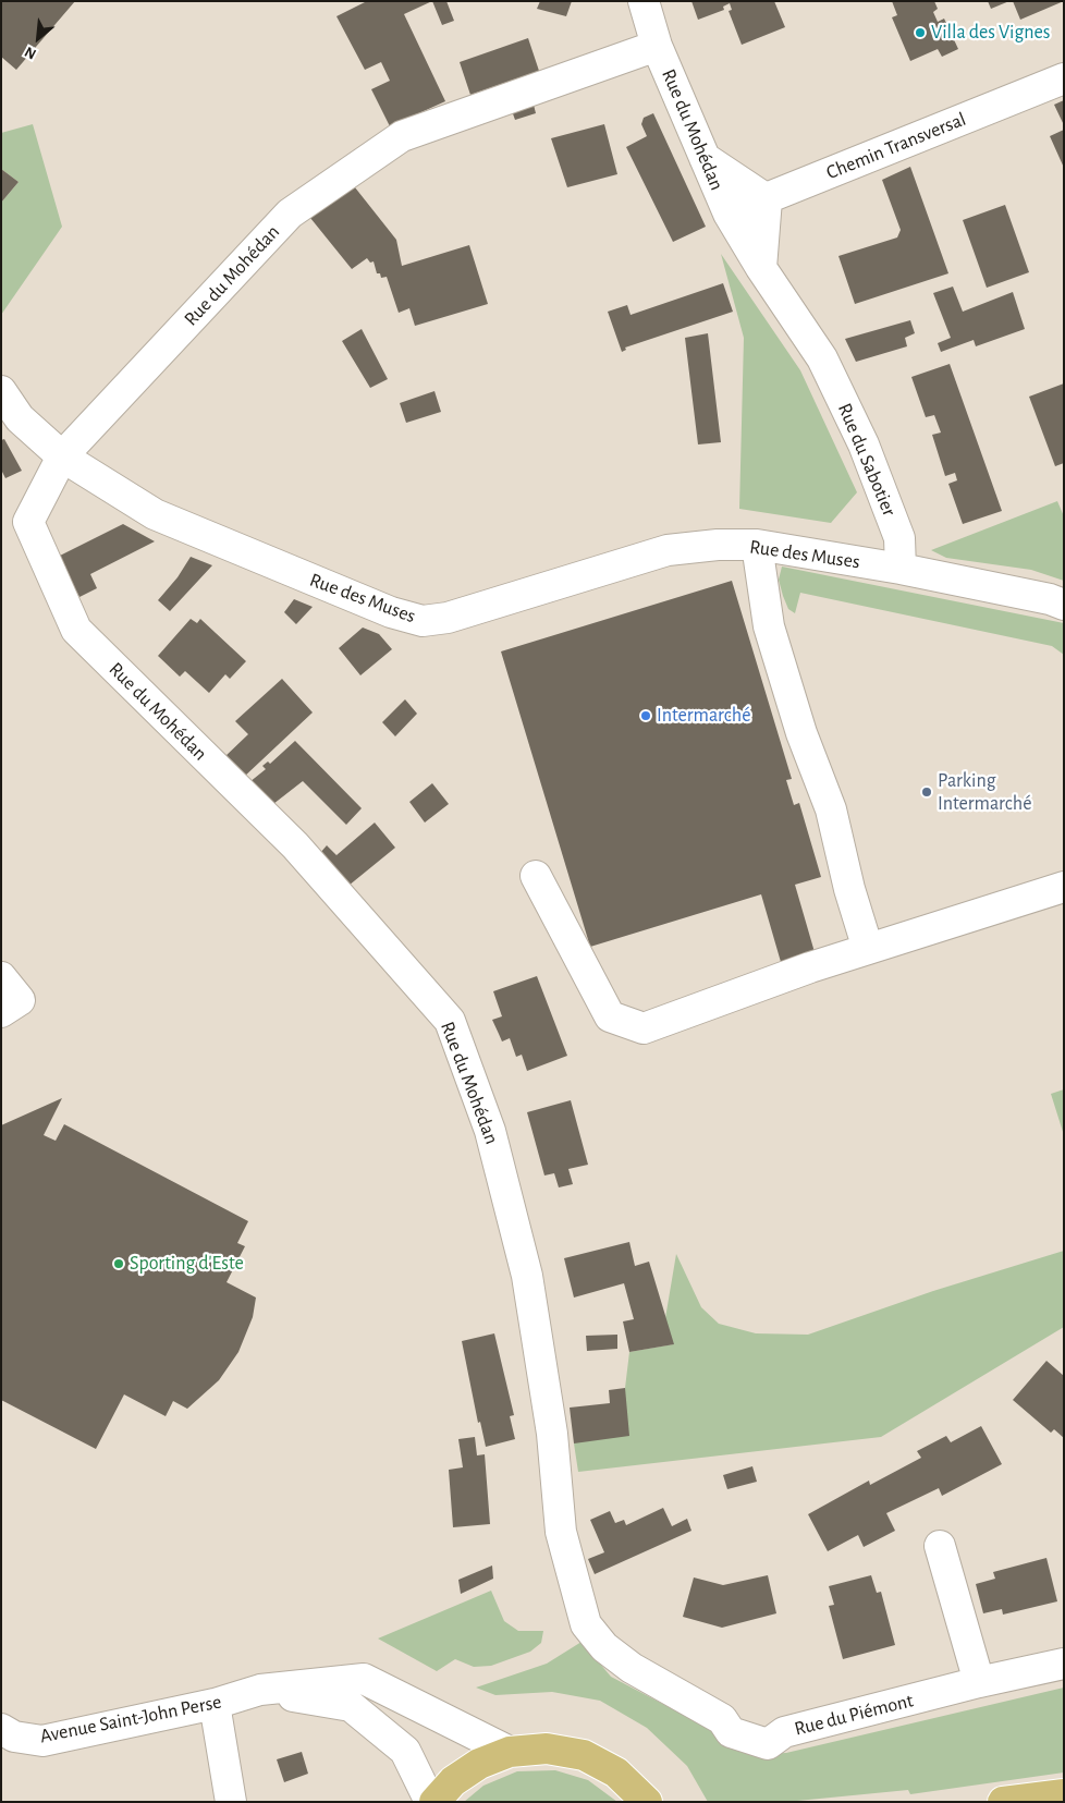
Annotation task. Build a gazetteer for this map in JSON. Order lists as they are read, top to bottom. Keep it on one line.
{"streets":{"street":["Rue du Mohédan","Chemin Transversal","Rue du Sabotier","Rue des Muses","Rue du Piémont","Avenue Saint-John Perse"]},"crossings":[["Rue du Mohédan","Chemin Transversal"],["Rue du Mohédan","Rue du Sabotier"],["Rue du Mohédan","Rue des Muses"],["Rue du Mohédan","Rue du Piémont"],["Chemin Transversal","Rue du Sabotier"],["Rue du Sabotier","Rue des Muses"]],"places":["Villa des Vignes","Intermarché","Parking Intermarché","Sporting d'Este"],"north":"bottom left"}
